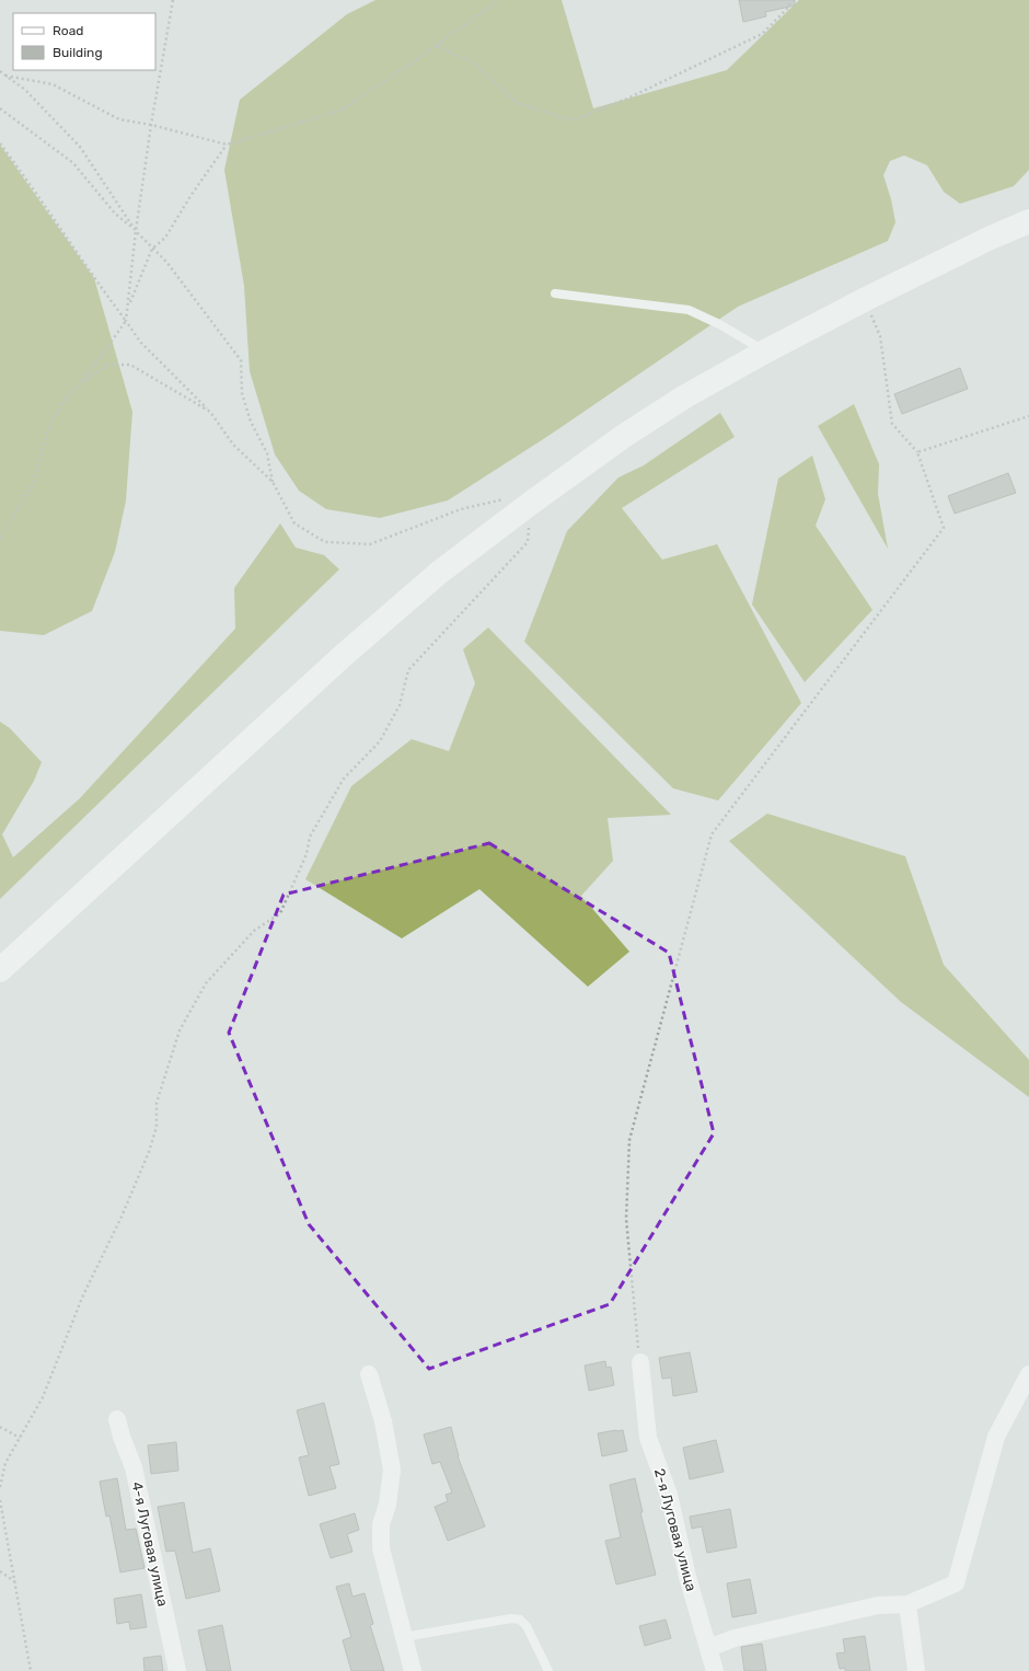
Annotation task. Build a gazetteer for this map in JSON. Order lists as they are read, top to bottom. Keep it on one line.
{"streets":{"street":["2-я Луговая улица","4-я Луговая улица"]},"legend":["Road","Building"]}
